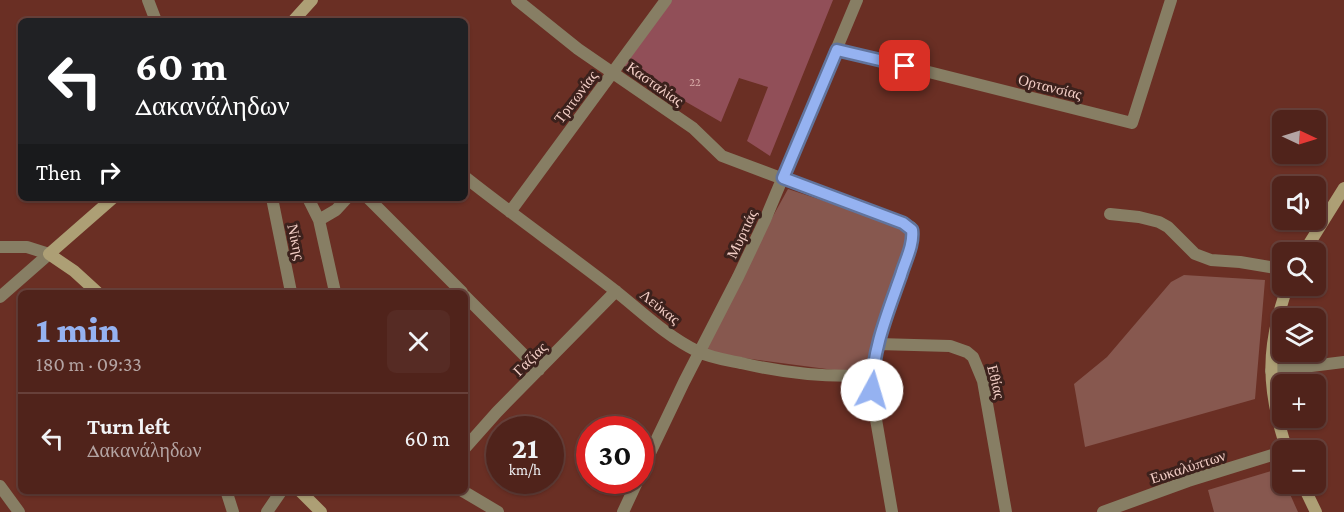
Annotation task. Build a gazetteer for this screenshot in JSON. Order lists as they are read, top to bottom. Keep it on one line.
{"streets":{"street":["Κασταλίας","Ορτανσίας","Τριτωνίας","Μυρτιάς","Νίκης","Λεύκας","Γαζίας","Εθίας","Ευκαλύπτων"]},"crossings":[["Κασταλίας","Τριτωνίας"],["Κασταλίας","Μυρτιάς"],["Κασταλίας","Εθίας"],["Ορτανσίας","Μυρτιάς"],["Τριτωνίας","Λεύκας"],["Μυρτιάς","Λεύκας"],["Λεύκας","Γαζίας"]],"house_numbers":["22"],"north":"right","page":{"turn":["60 m","Δακανάληδων"],"map_buttons":["+","−"],"then":"Then","heading":["1 min","180 m · 09:33"],"list":[{"name":"Turn left","note":"Δακανάληδων","value":"60 m"}],"speed":"21 km/h","limit":"30"}}
